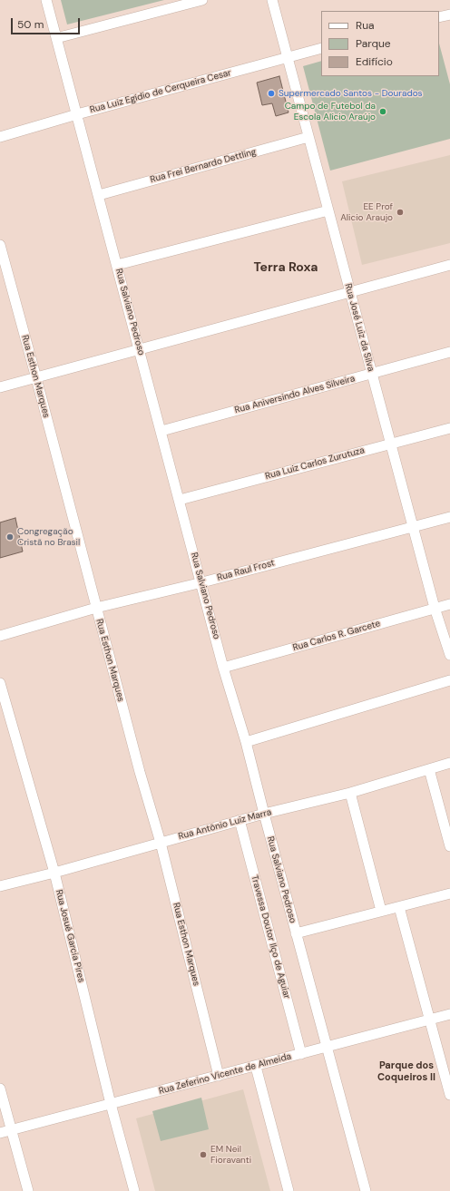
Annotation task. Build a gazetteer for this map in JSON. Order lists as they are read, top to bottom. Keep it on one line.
{"streets":{"street":["Rua Luiz Egídio de Cerqueira Cesar","Rua Frei Bernardo Dettling","Rua Salviano Pedroso","Rua José Luiz da Silva","Rua Esthon Marques","Rua Aniversindo Alves Silveira","Rua Luiz Carlos Zurutuza","Rua Raul Frost","Rua Carlos R. Garcete","Rua Antônio Luiz Marra","Rua Josué Garcia Pires","Travessa Doutor Ilço de Aguiar","Rua Zeferino Vicente de Almeida"]},"crossings":[["Rua Luiz Egídio de Cerqueira Cesar","Rua Salviano Pedroso"],["Rua Luiz Egídio de Cerqueira Cesar","Rua José Luiz da Silva"],["Rua Frei Bernardo Dettling","Rua Salviano Pedroso"],["Rua Frei Bernardo Dettling","Rua José Luiz da Silva"],["Rua Salviano Pedroso","Rua Aniversindo Alves Silveira"],["Rua Salviano Pedroso","Rua Luiz Carlos Zurutuza"],["Rua Salviano Pedroso","Rua Raul Frost"],["Rua Salviano Pedroso","Rua Carlos R. Garcete"],["Rua Salviano Pedroso","Rua Antônio Luiz Marra"],["Rua Salviano Pedroso","Rua Zeferino Vicente de Almeida"],["Rua José Luiz da Silva","Rua Aniversindo Alves Silveira"],["Rua José Luiz da Silva","Rua Luiz Carlos Zurutuza"],["Rua José Luiz da Silva","Rua Raul Frost"],["Rua José Luiz da Silva","Rua Carlos R. Garcete"],["Rua Esthon Marques","Rua Raul Frost"],["Rua Esthon Marques","Rua Antônio Luiz Marra"],["Rua Esthon Marques","Rua Zeferino Vicente de Almeida"],["Rua Antônio Luiz Marra","Rua Josué Garcia Pires"],["Rua Antônio Luiz Marra","Travessa Doutor Ilço de Aguiar"],["Rua Josué Garcia Pires","Rua Zeferino Vicente de Almeida"],["Travessa Doutor Ilço de Aguiar","Rua Zeferino Vicente de Almeida"]],"districts":["Terra Roxa","Parque dos Coqueiros II"],"places":["Supermercado Santos - Dourados","Campo de Futebol da Escola Alício Araújo","EE Prof Alicio Araujo","Congregação Cristã no Brasil","EM Neil Fioravanti"],"legend":["Rua","Parque","Edifício"],"scale_bar":"50 m"}
